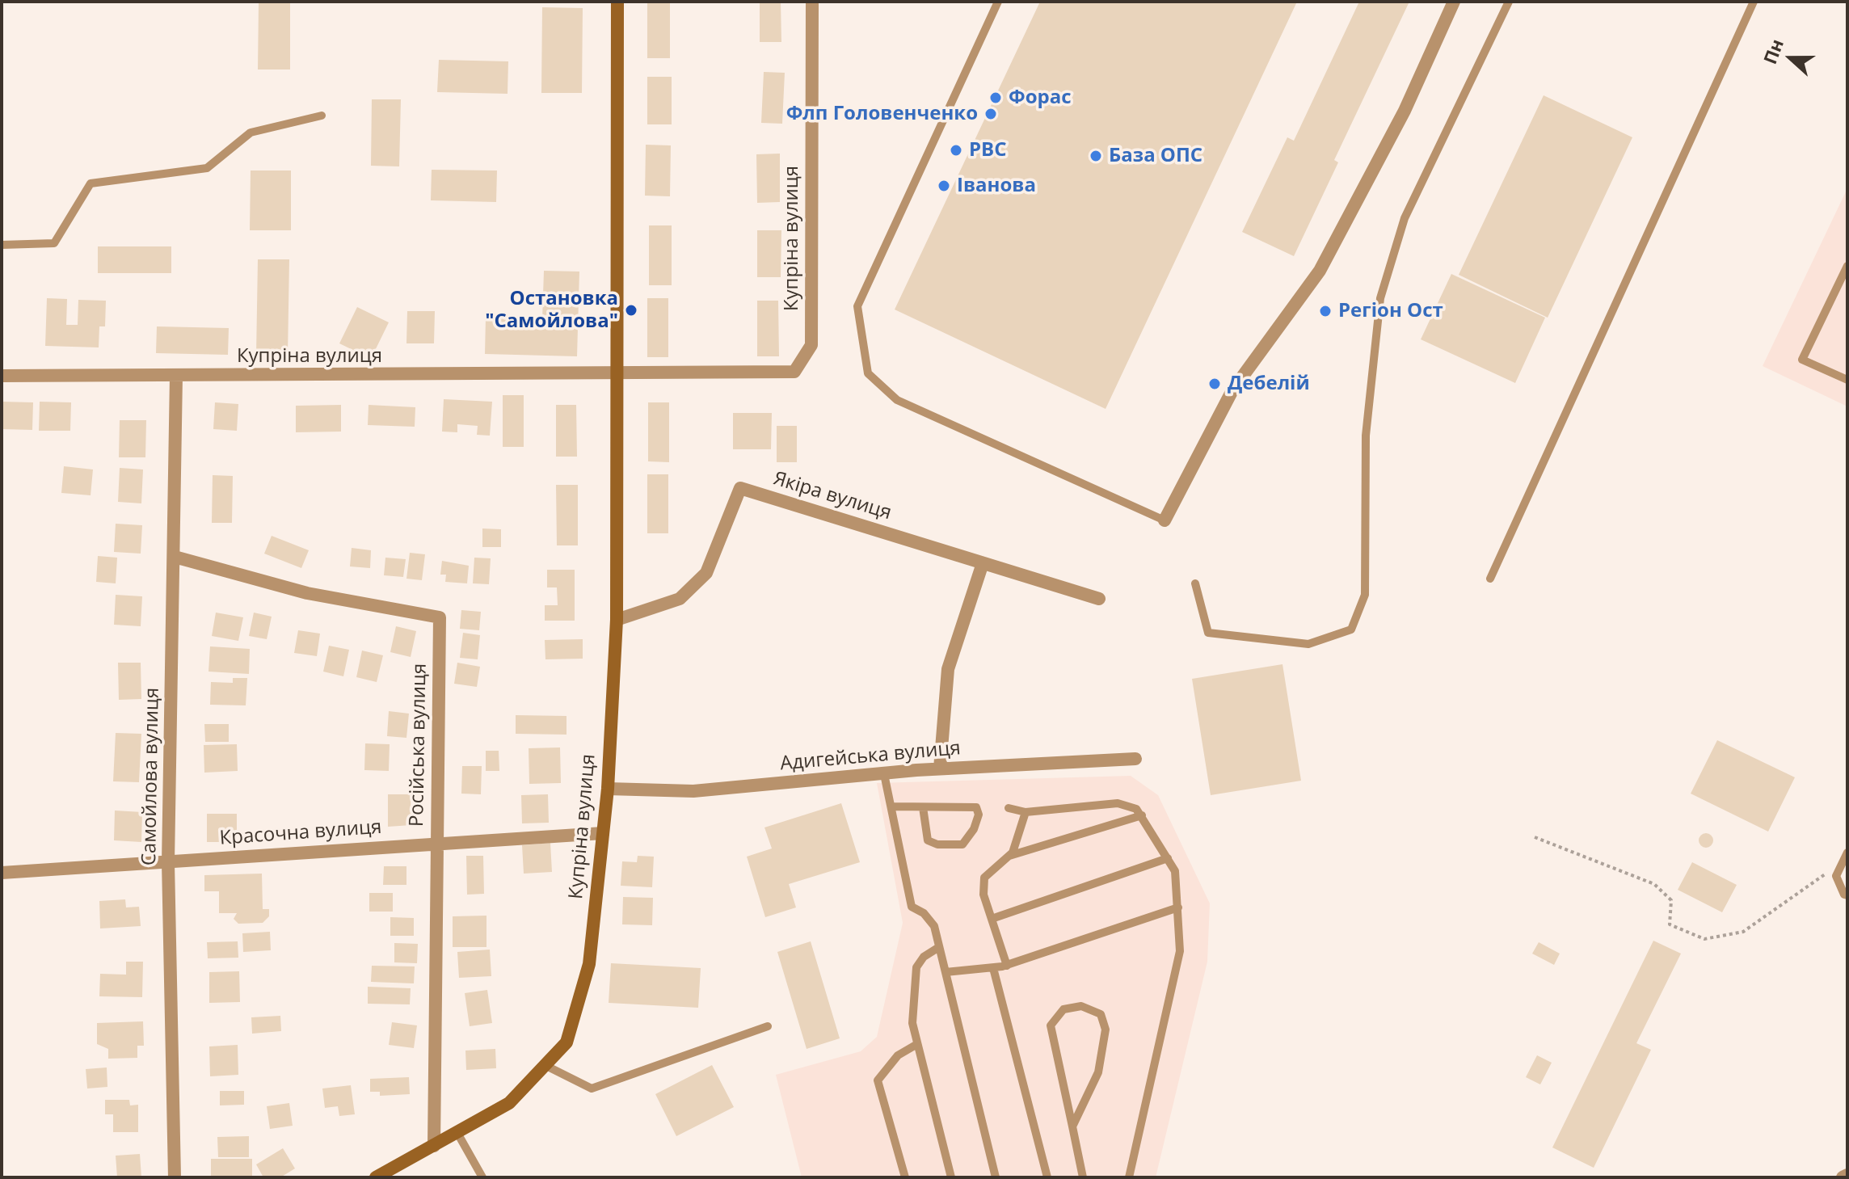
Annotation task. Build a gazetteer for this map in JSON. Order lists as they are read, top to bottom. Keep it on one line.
{"streets":{"main road":["Купріна вулиця"],"street":["Якіра вулиця","Російська вулиця","Адигейська вулиця","Самойлова вулиця","Красочна вулиця"]},"crossings":[["Купріна вулиця","Якіра вулиця"],["Купріна вулиця","Російська вулиця"],["Купріна вулиця","Адигейська вулиця"],["Купріна вулиця","Самойлова вулиця"],["Купріна вулиця","Красочна вулиця"],["Російська вулиця","Самойлова вулиця"],["Російська вулиця","Красочна вулиця"],["Самойлова вулиця","Красочна вулиця"]],"places":["Форас","Флп Головенченко","РВС","База ОПС","Іванова","Остановка \"Самойлова\"","Регіон Ост","Дебелій"],"north":"left"}
